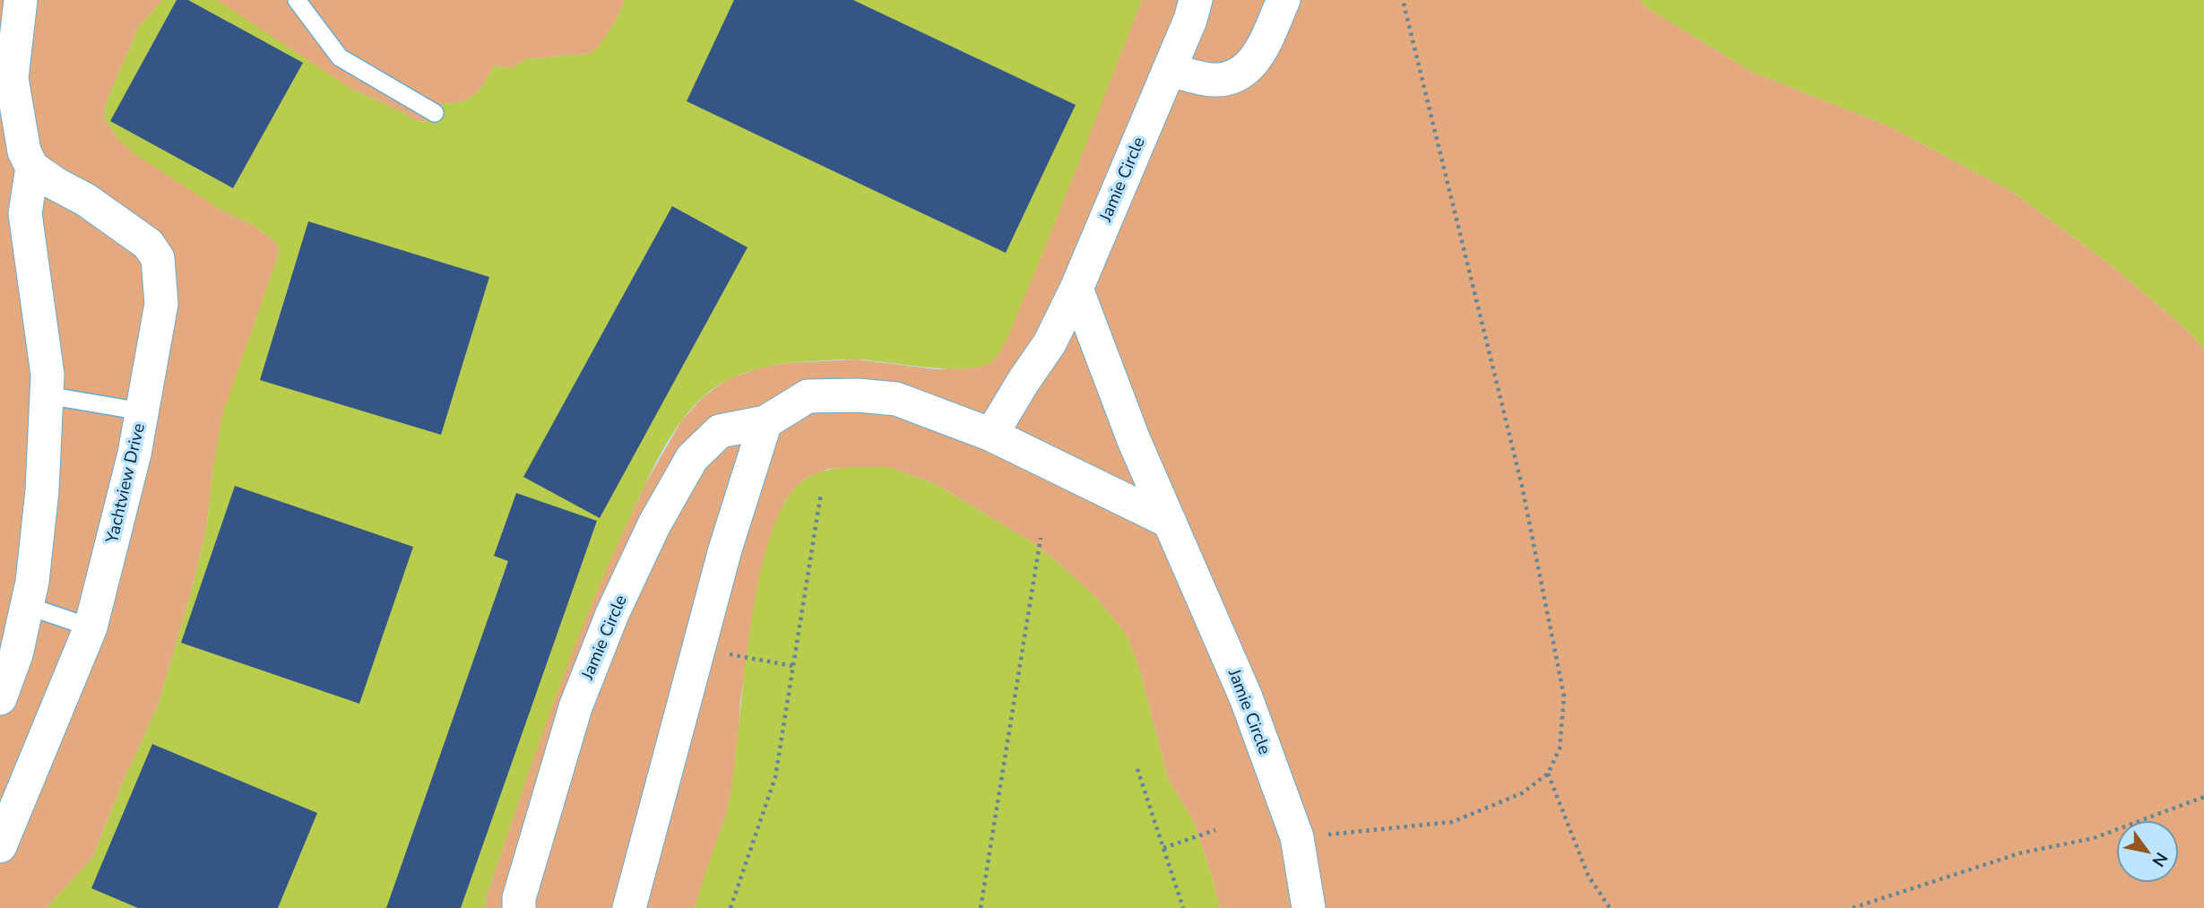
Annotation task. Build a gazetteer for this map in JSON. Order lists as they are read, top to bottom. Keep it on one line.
{"streets":{"street":["Jamie Circle","Yachtview Drive"]},"north":"bottom right"}
